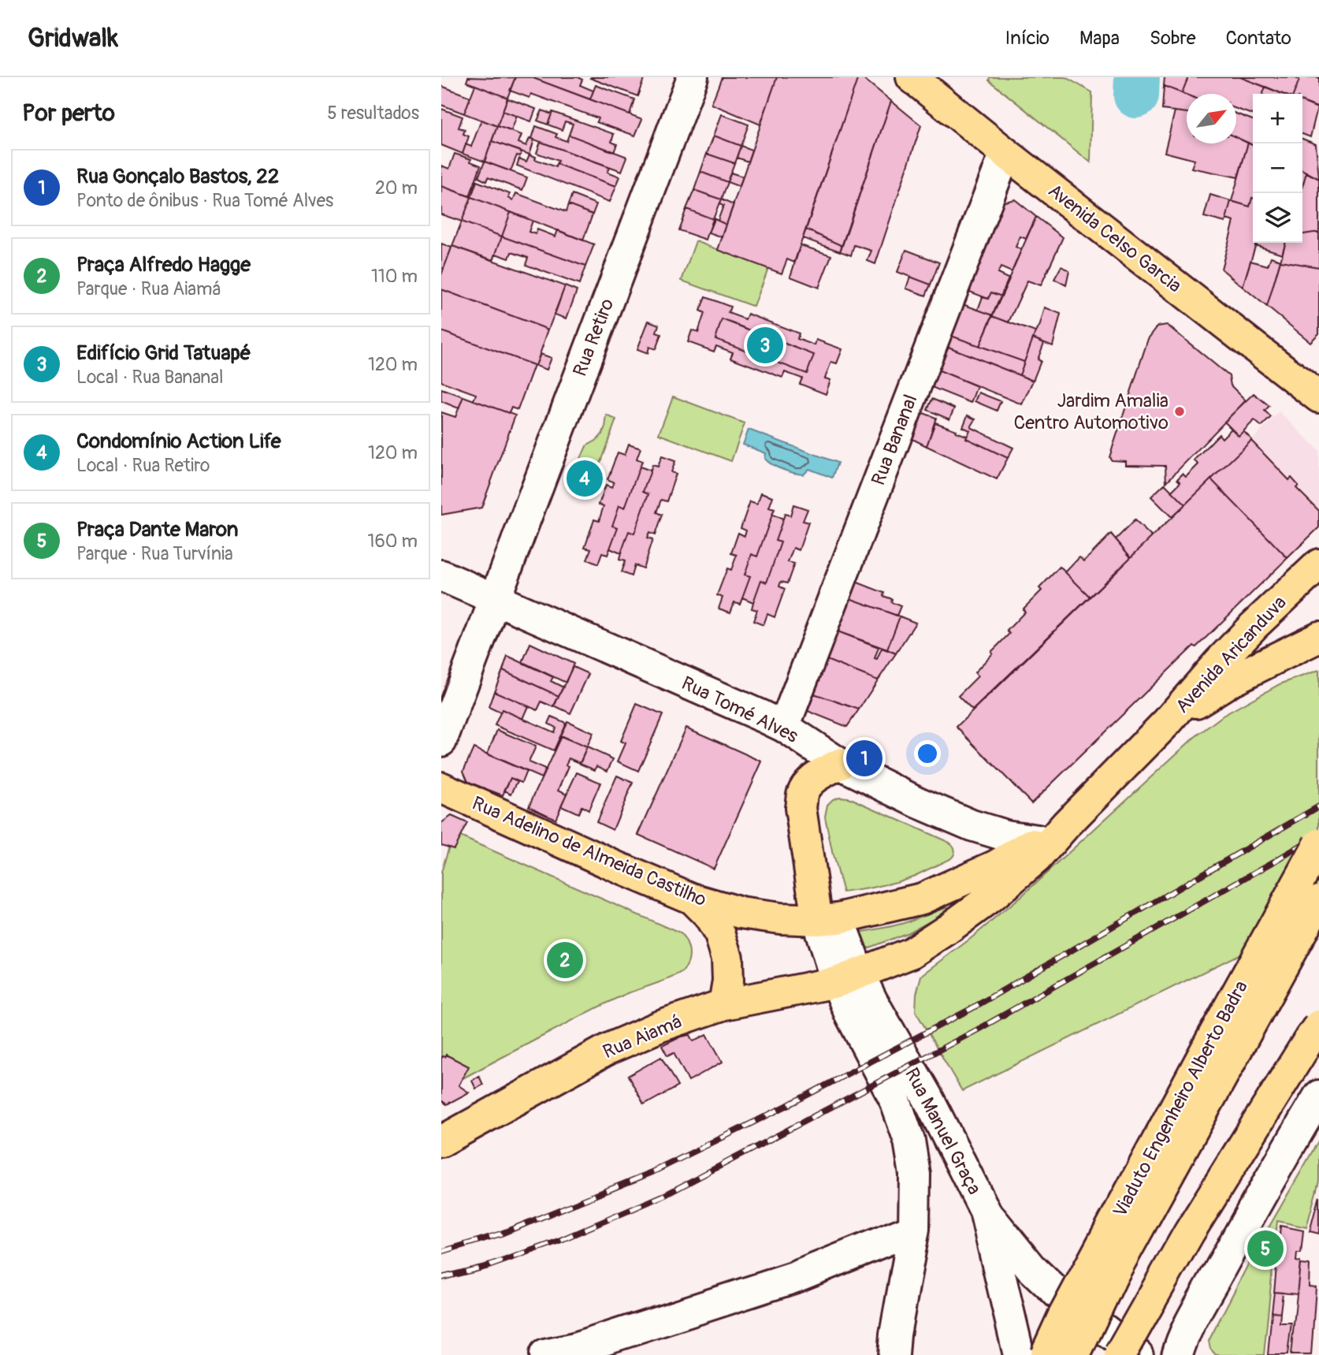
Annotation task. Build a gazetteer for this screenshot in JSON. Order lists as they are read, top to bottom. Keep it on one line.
{"streets":{"main road":["Avenida Celso Garcia","Avenida Aricanduva","Rua Adelino de Almeida Castilho","Rua Aiamá","Viaduto Engenheiro Alberto Badra"],"street":["Rua Retiro","Rua Bananal","Rua Tomé Alves","Rua Manuel Graça"]},"crossings":[["Avenida Celso Garcia","Rua Bananal"],["Rua Retiro","Rua Tomé Alves"],["Rua Bananal","Rua Tomé Alves"],["Avenida Aricanduva","Rua Tomé Alves"],["Avenida Aricanduva","Rua Adelino de Almeida Castilho"],["Avenida Aricanduva","Rua Aiamá"],["Avenida Aricanduva","Rua Manuel Graça"],["Rua Adelino de Almeida Castilho","Rua Manuel Graça"],["Rua Aiamá","Rua Manuel Graça"]],"places":["Jardim Amalia Centro Automotivo"],"north":"top right","page":{"header":"Gridwalk","nav":["Início","Mapa","Sobre","Contato"],"heading":["Por perto","5 resultados"],"map_buttons":["+","−"],"list":[{"mark":"1","name":"Rua Gonçalo Bastos, 22","note":"Ponto de ônibus · Rua Tomé Alves","value":"20 m"},{"mark":"2","name":"Praça Alfredo Hagge","note":"Parque · Rua Aiamá","value":"110 m"},{"mark":"3","name":"Edifício Grid Tatuapé","note":"Local · Rua Bananal","value":"120 m"},{"mark":"4","name":"Condomínio Action Life","note":"Local · Rua Retiro","value":"120 m"},{"mark":"5","name":"Praça Dante Maron","note":"Parque · Rua Turvínia","value":"160 m"}],"pins":["3","4","1","2","5"]}}
